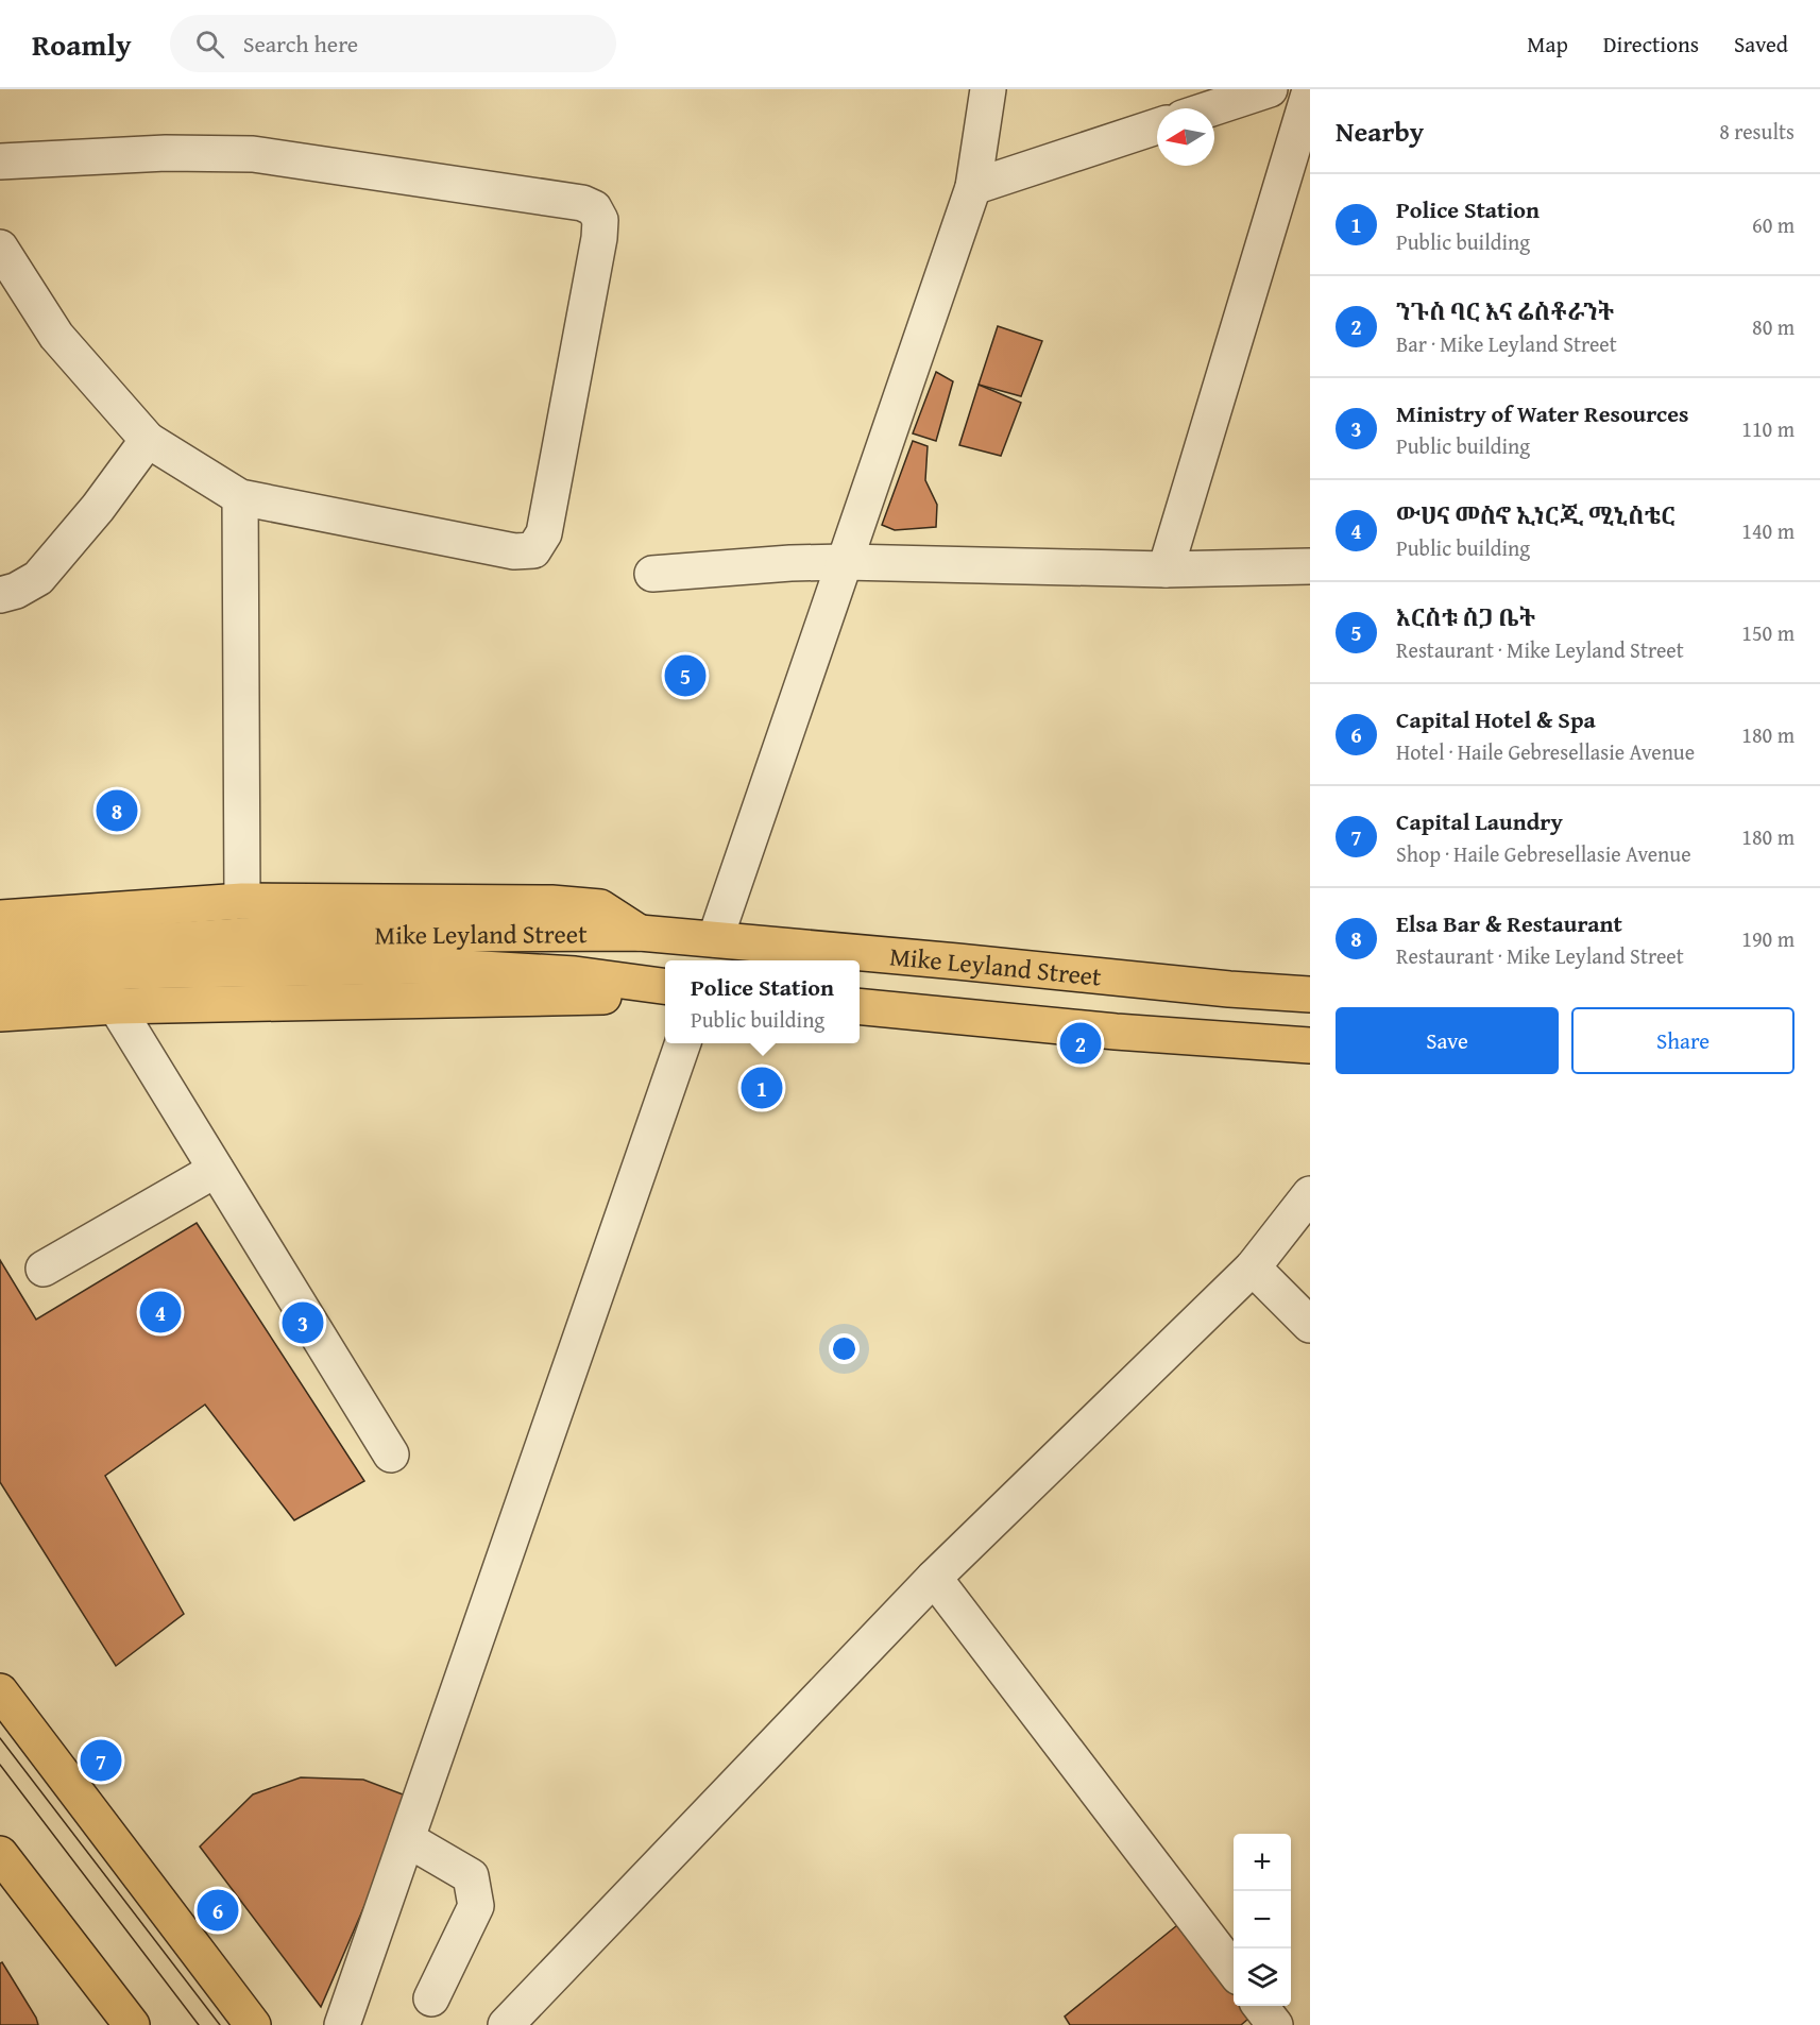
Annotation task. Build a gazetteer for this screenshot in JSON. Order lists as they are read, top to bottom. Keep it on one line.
{"streets":{"main road":["Mike Leyland Street"]},"north":"left","page":{"header":"Roamly","search":"Search here","nav":["Map","Directions","Saved"],"heading":["Nearby","8 results"],"list":[{"mark":"1","name":"Police Station","note":"Public building","value":"60 m"},{"mark":"2","name":"ንጉስ ባር እና ሬስቶራንት","note":"Bar · Mike Leyland Street","value":"80 m"},{"mark":"3","name":"Ministry of Water Resources","note":"Public building","value":"110 m"},{"mark":"4","name":"ውሀና መስኖ ኢነርጂ ሚኒስቴር","note":"Public building","value":"140 m"},{"mark":"5","name":"እርስቱ ስጋ ቤት","note":"Restaurant · Mike Leyland Street","value":"150 m"},{"mark":"6","name":"Capital Hotel & Spa","note":"Hotel · Haile Gebresellasie Avenue","value":"180 m"},{"mark":"7","name":"Capital Laundry","note":"Shop · Haile Gebresellasie Avenue","value":"180 m"},{"mark":"8","name":"Elsa Bar & Restaurant","note":"Restaurant · Mike Leyland Street","value":"190 m"}],"pins":["5","8","2","1","4","3","7","6"],"popup":["Police Station","Public building"],"buttons":["Save","Share"],"map_buttons":["+","−"]}}
